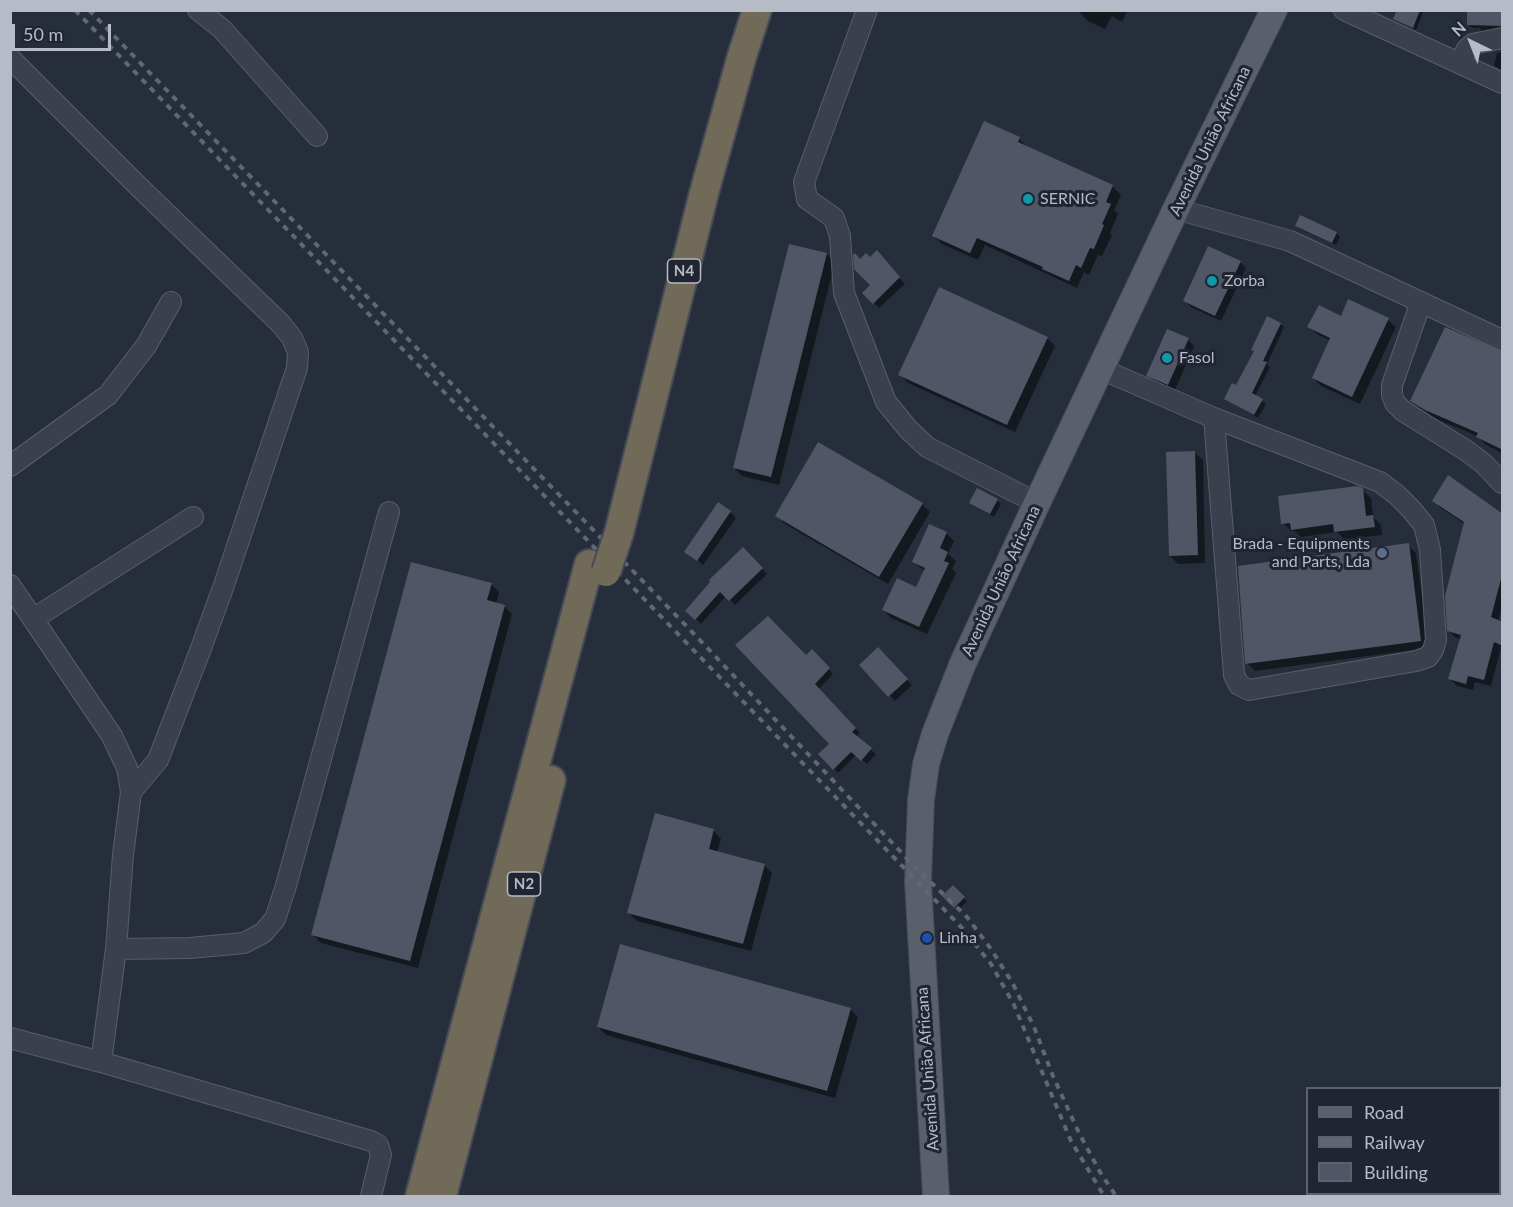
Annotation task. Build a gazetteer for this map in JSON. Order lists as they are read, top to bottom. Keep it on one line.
{"streets":{"highway":["N4","N2"],"main road":["Avenida União Africana"]},"crossings":[["N4","N2"]],"places":["SERNIC","Zorba","Fasol","Brada - Equipments and Parts, Lda","Linha"],"legend":["Road","Railway","Building"],"scale_bar":"50 m","north":"top left"}
